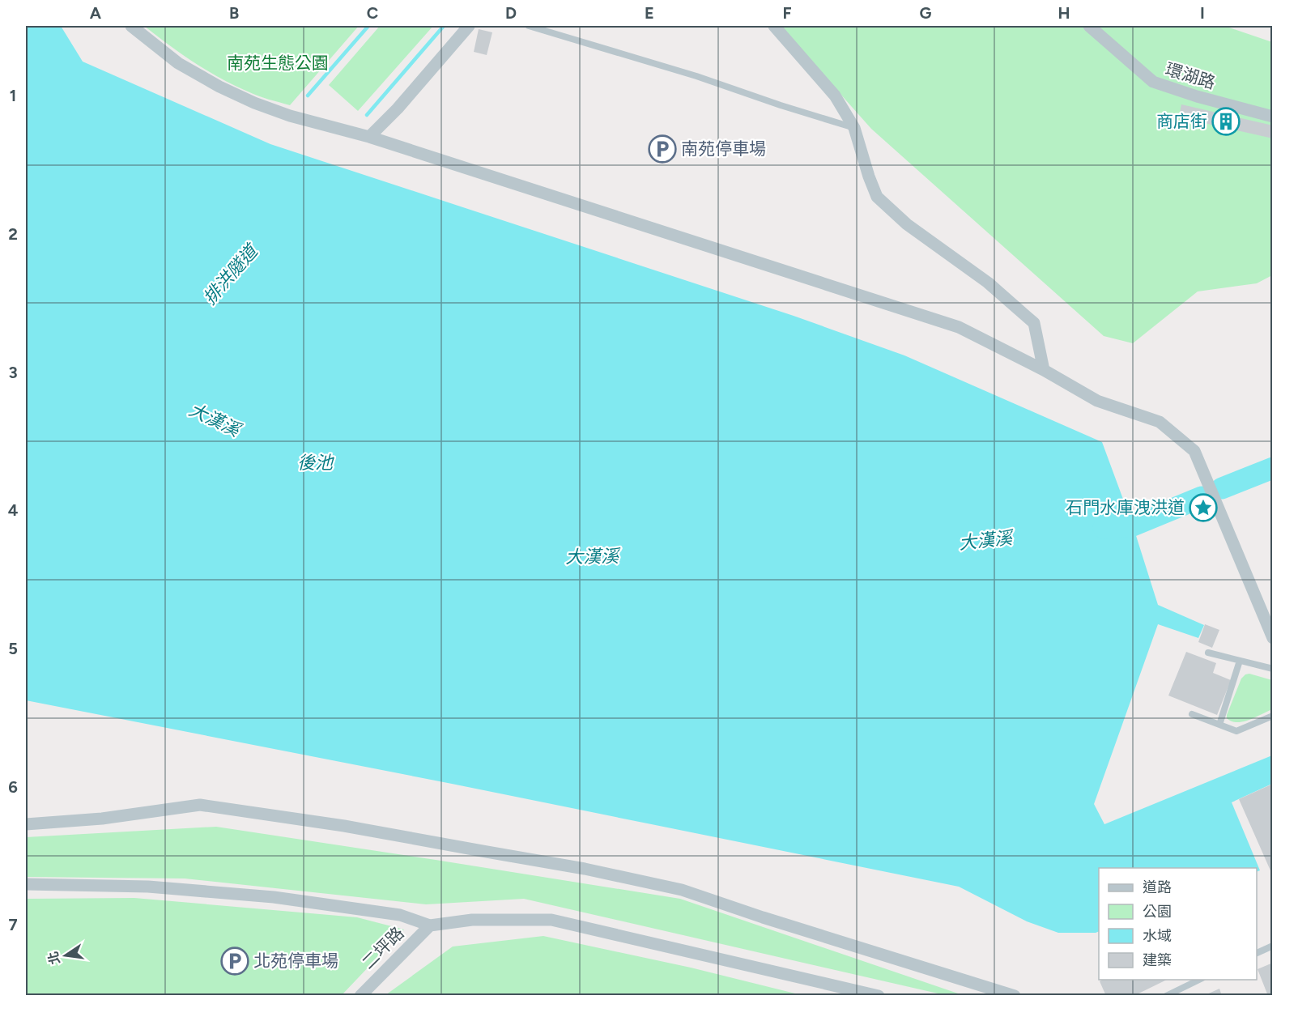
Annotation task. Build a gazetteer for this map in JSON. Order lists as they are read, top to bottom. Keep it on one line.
{"streets":{"street":["環湖路","二坪路"]},"water":["排洪隧道","大漢溪","後池"],"parks":["南苑生態公園"],"places":{"building":["商店街"],"parking":["南苑停車場","北苑停車場"],"place":["石門水庫洩洪道"]},"legend":["道路","公園","水域","建築"],"north":"left","grid":{"columns":["A","B","C","D","E","F","G","H","I"],"rows":["1","2","3","4","5","6","7"]}}
